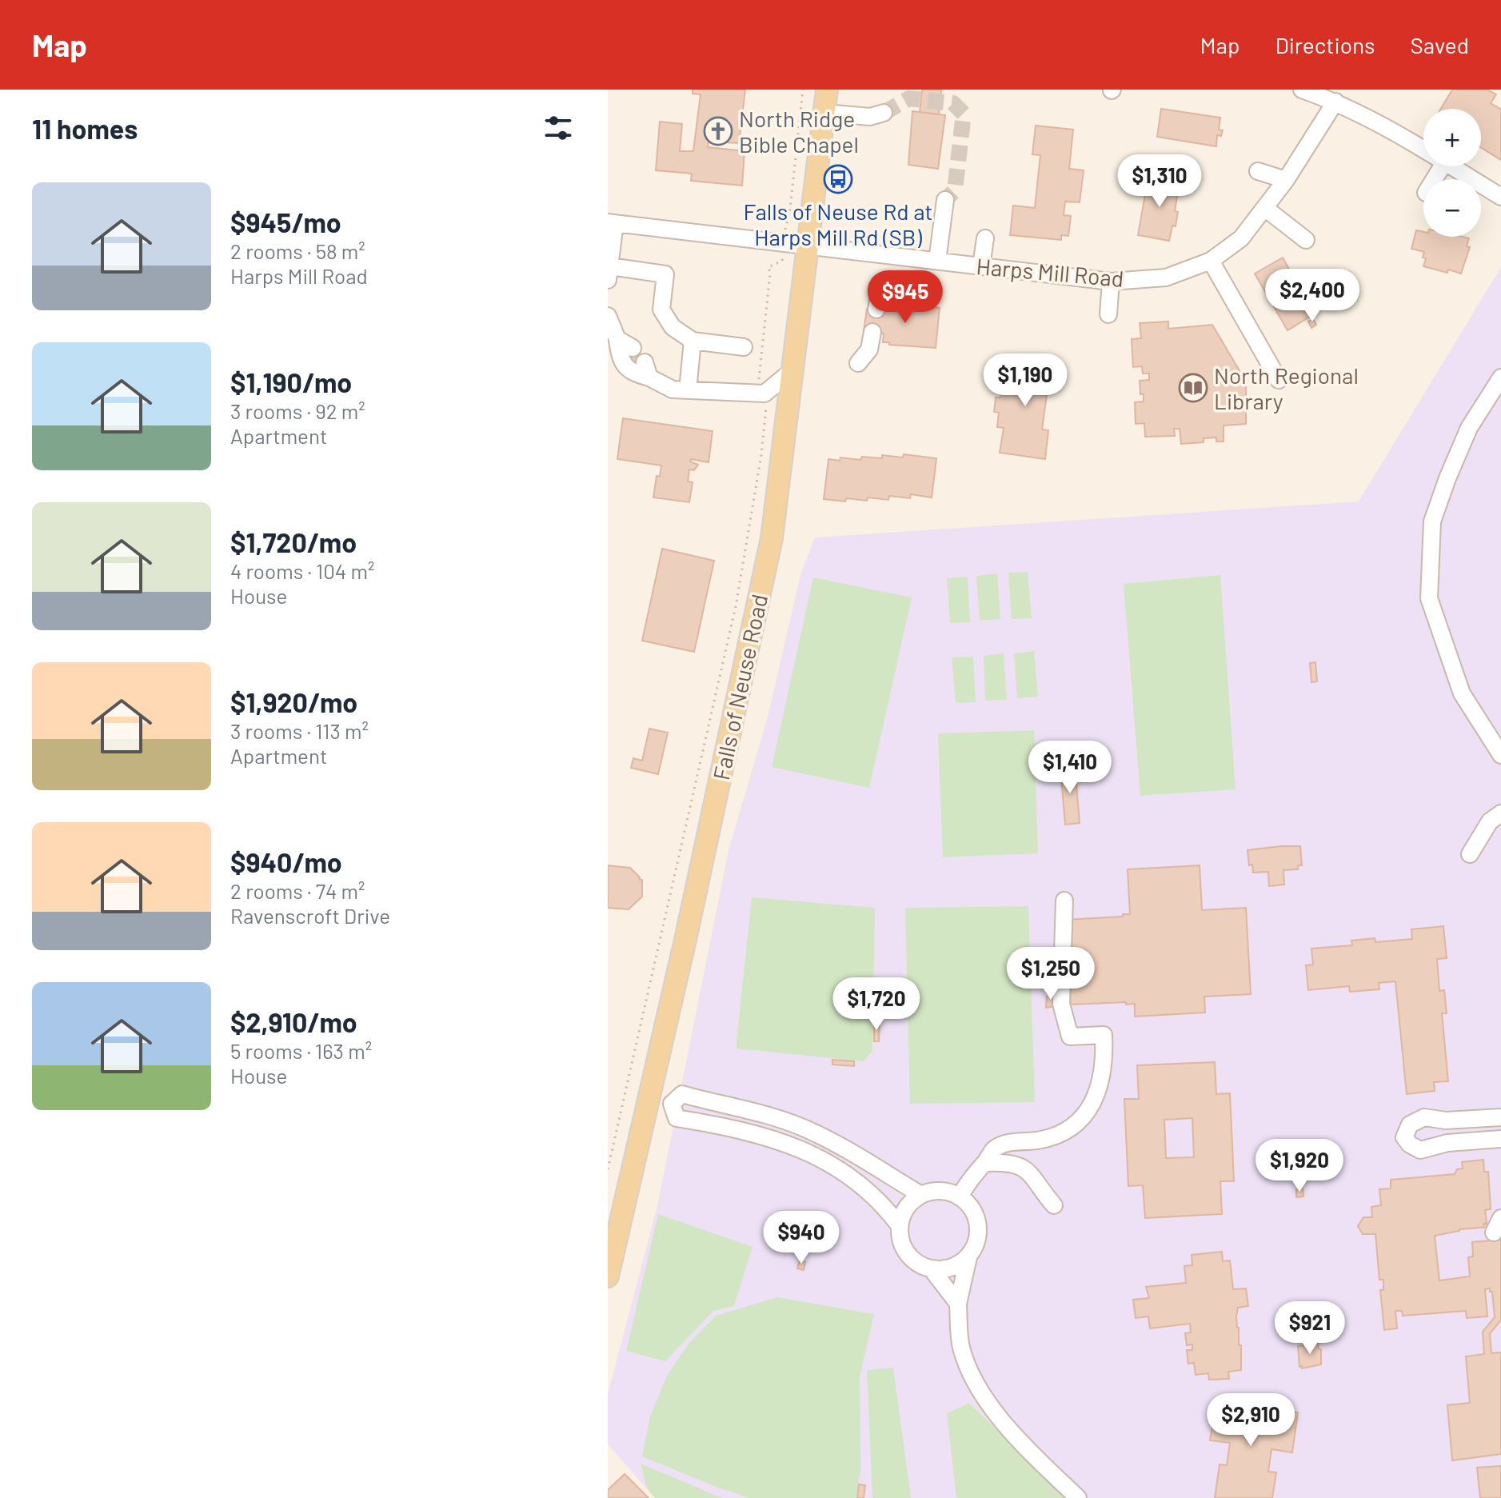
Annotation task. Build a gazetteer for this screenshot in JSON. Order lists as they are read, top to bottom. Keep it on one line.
{"streets":{"main road":["Falls of Neuse Road"],"street":["Harps Mill Road"]},"crossings":[["Harps Mill Road","Falls of Neuse Road"]],"places":{"church":["North Ridge Bible Chapel"],"bus stop":["Falls of Neuse Rd at Harps Mill Rd (SB)"],"library":["North Regional Library"]},"page":{"header":"Map","nav":["Map","Directions","Saved"],"heading":"11 homes","map_buttons":["+","−"],"price":["$1,310","$2,400","$945","$1,190","$1,410","$1,250","$1,720","$1,920","$940","$921","$2,910"],"list":[{"name":"$945/mo","note":"2 rooms · 58 m² · Harps Mill Road"},{"name":"$1,190/mo","note":"3 rooms · 92 m² · Apartment"},{"name":"$1,720/mo","note":"4 rooms · 104 m² · House"},{"name":"$1,920/mo","note":"3 rooms · 113 m² · Apartment"},{"name":"$940/mo","note":"2 rooms · 74 m² · Ravenscroft Drive"},{"name":"$2,910/mo","note":"5 rooms · 163 m² · House"}]}}
